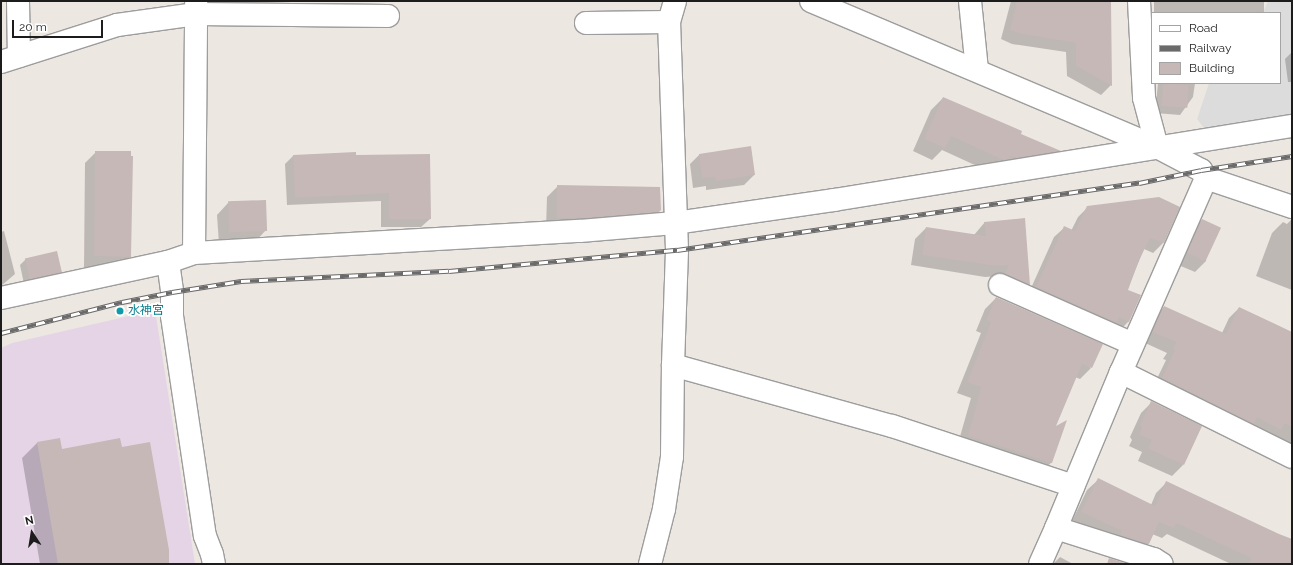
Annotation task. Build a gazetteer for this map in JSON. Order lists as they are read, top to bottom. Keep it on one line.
{"places":["水神宮"],"legend":["Road","Railway","Building"],"scale_bar":"20 m","north":"top"}
